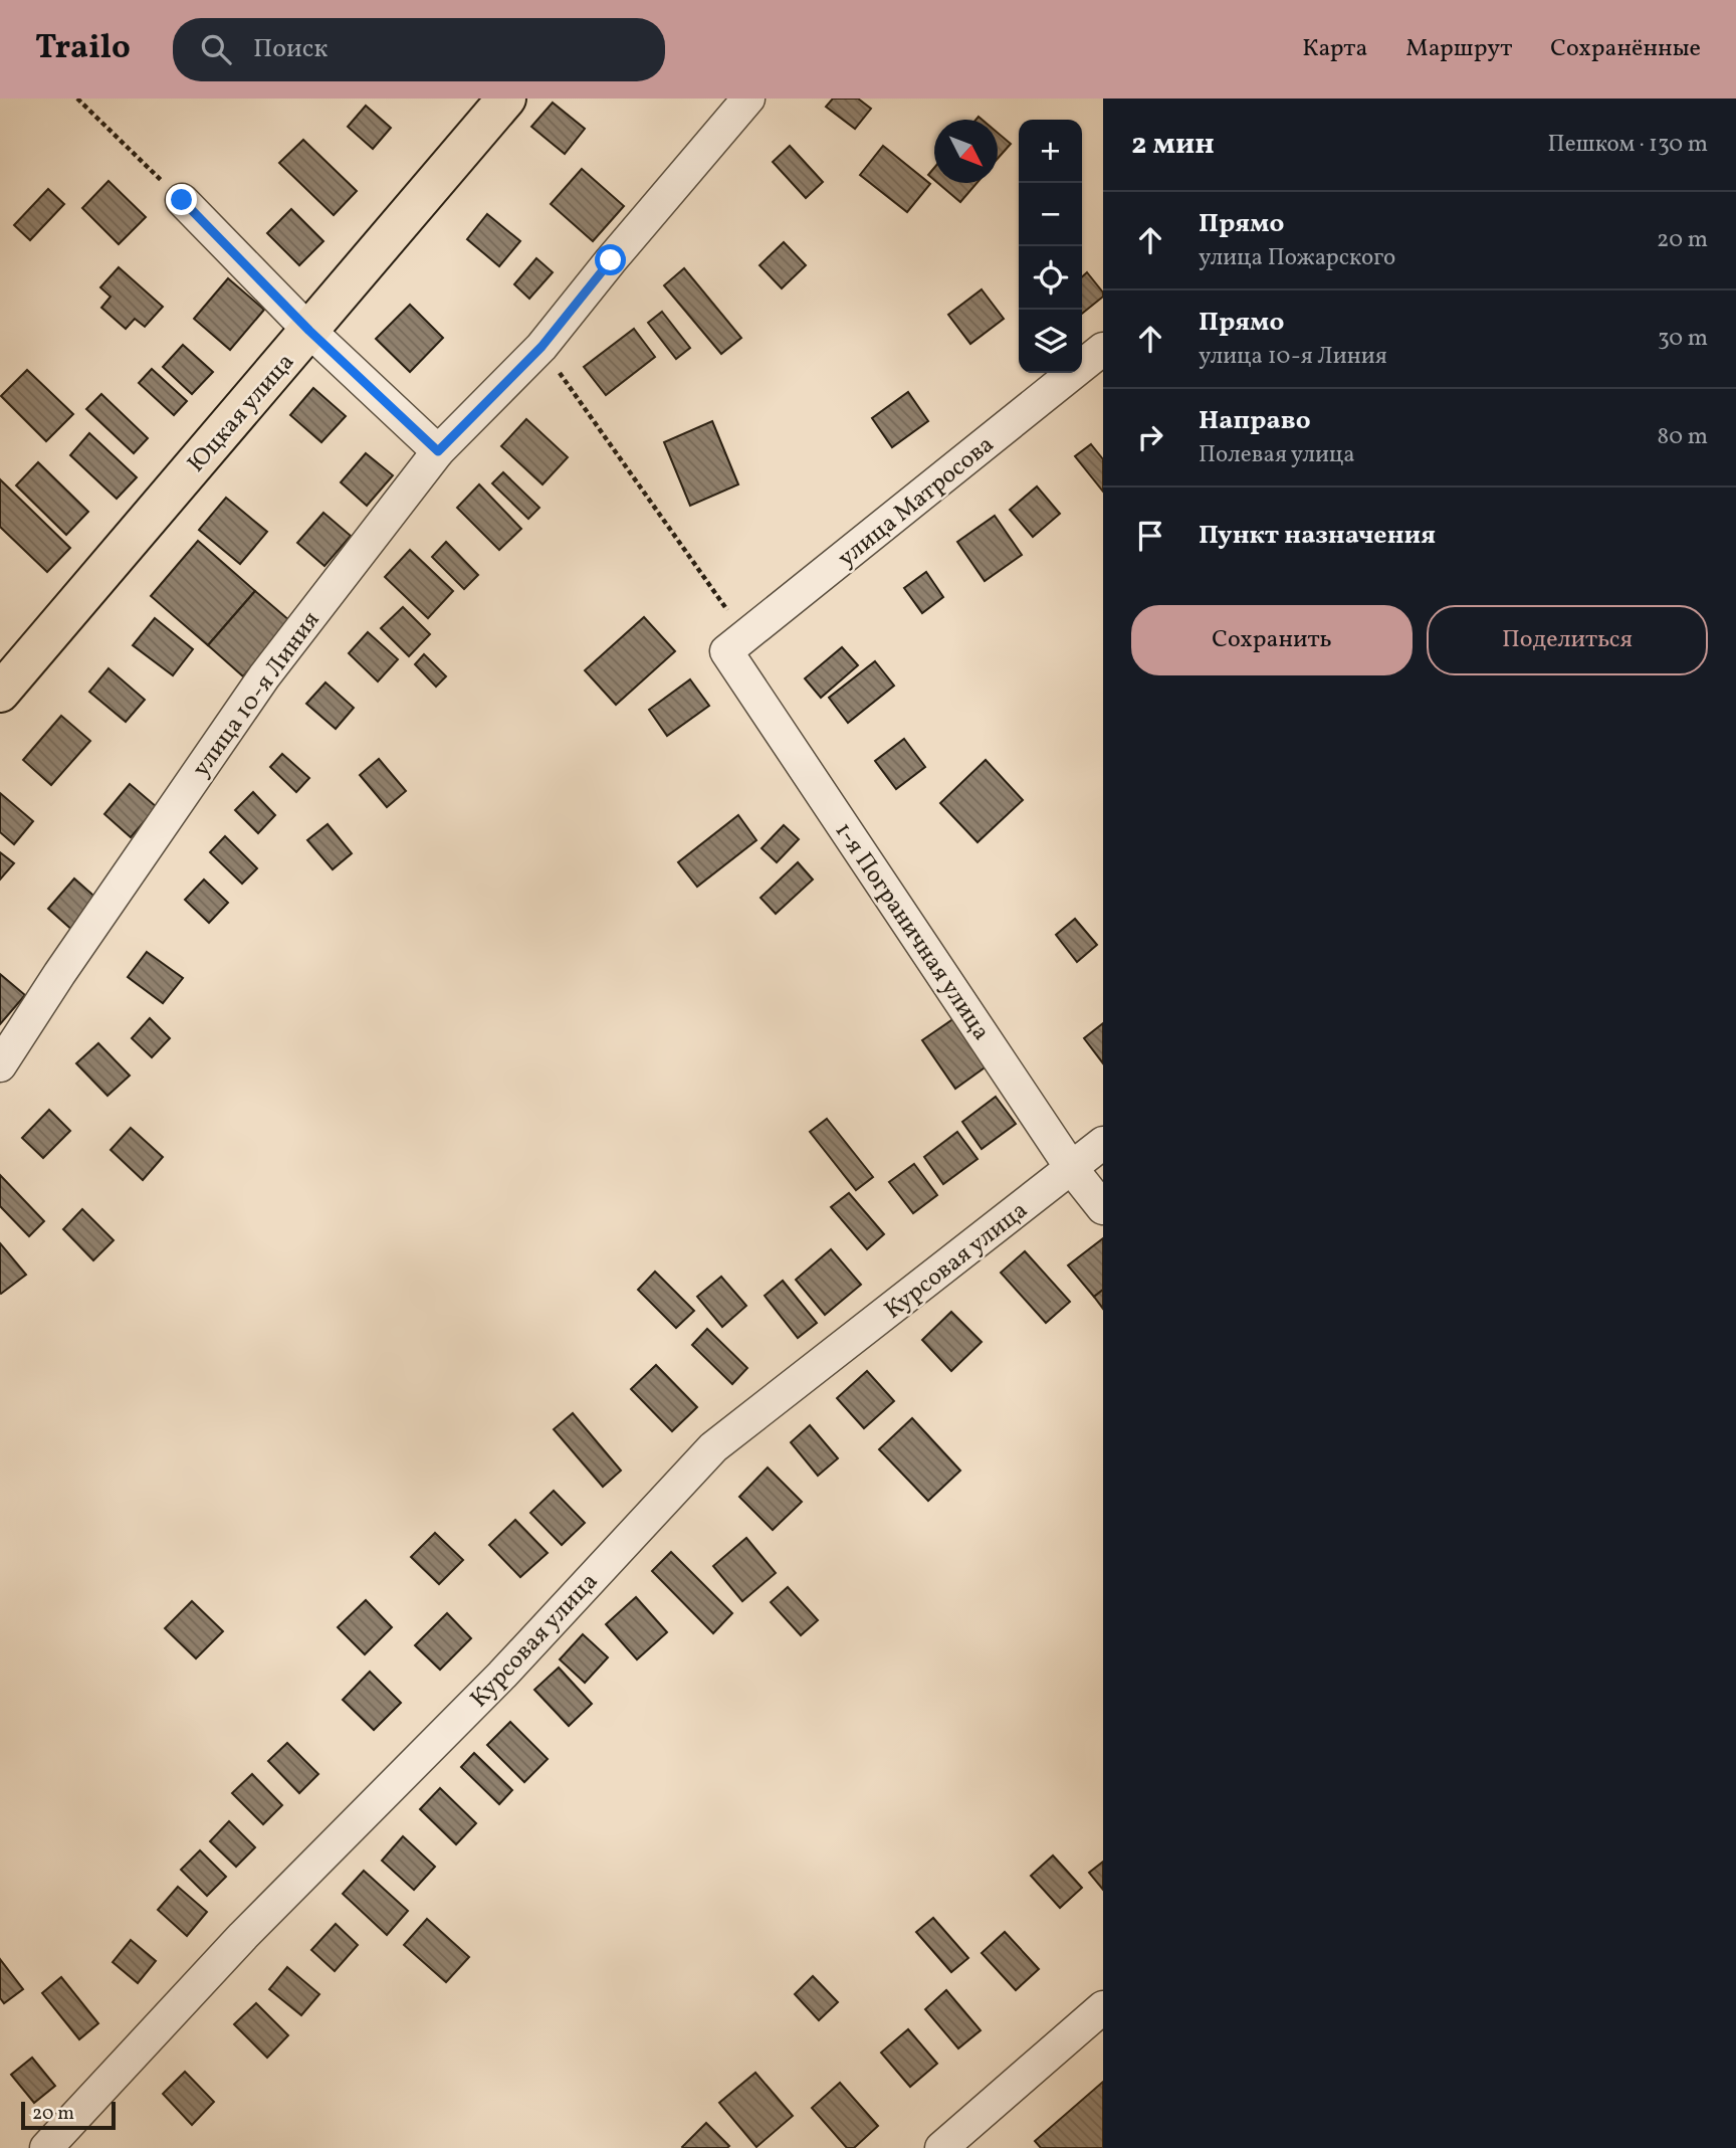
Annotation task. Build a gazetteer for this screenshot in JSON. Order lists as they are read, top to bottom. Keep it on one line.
{"streets":{"main road":["Юцкая улица"],"street":["улица Матросова","улица 10-я Линия","1-я Пограничная улица","Курсовая улица"]},"crossings":[["улица Матросова","1-я Пограничная улица"],["1-я Пограничная улица","Курсовая улица"]],"scale_bar":"20 m","north":"bottom right","page":{"header":"Trailo","search":"Поиск","nav":["Карта","Маршрут","Сохранённые"],"heading":["2 мин","Пешком · 130 m"],"map_buttons":["+","−"],"list":[["Прямо","улица Пожарского","20 m"],["Прямо","улица 10-я Линия","30 m"],["Направо","Полевая улица","80 m"],"Пункт назначения"],"buttons":["Сохранить","Поделиться"],"scale":"20 m"}}
